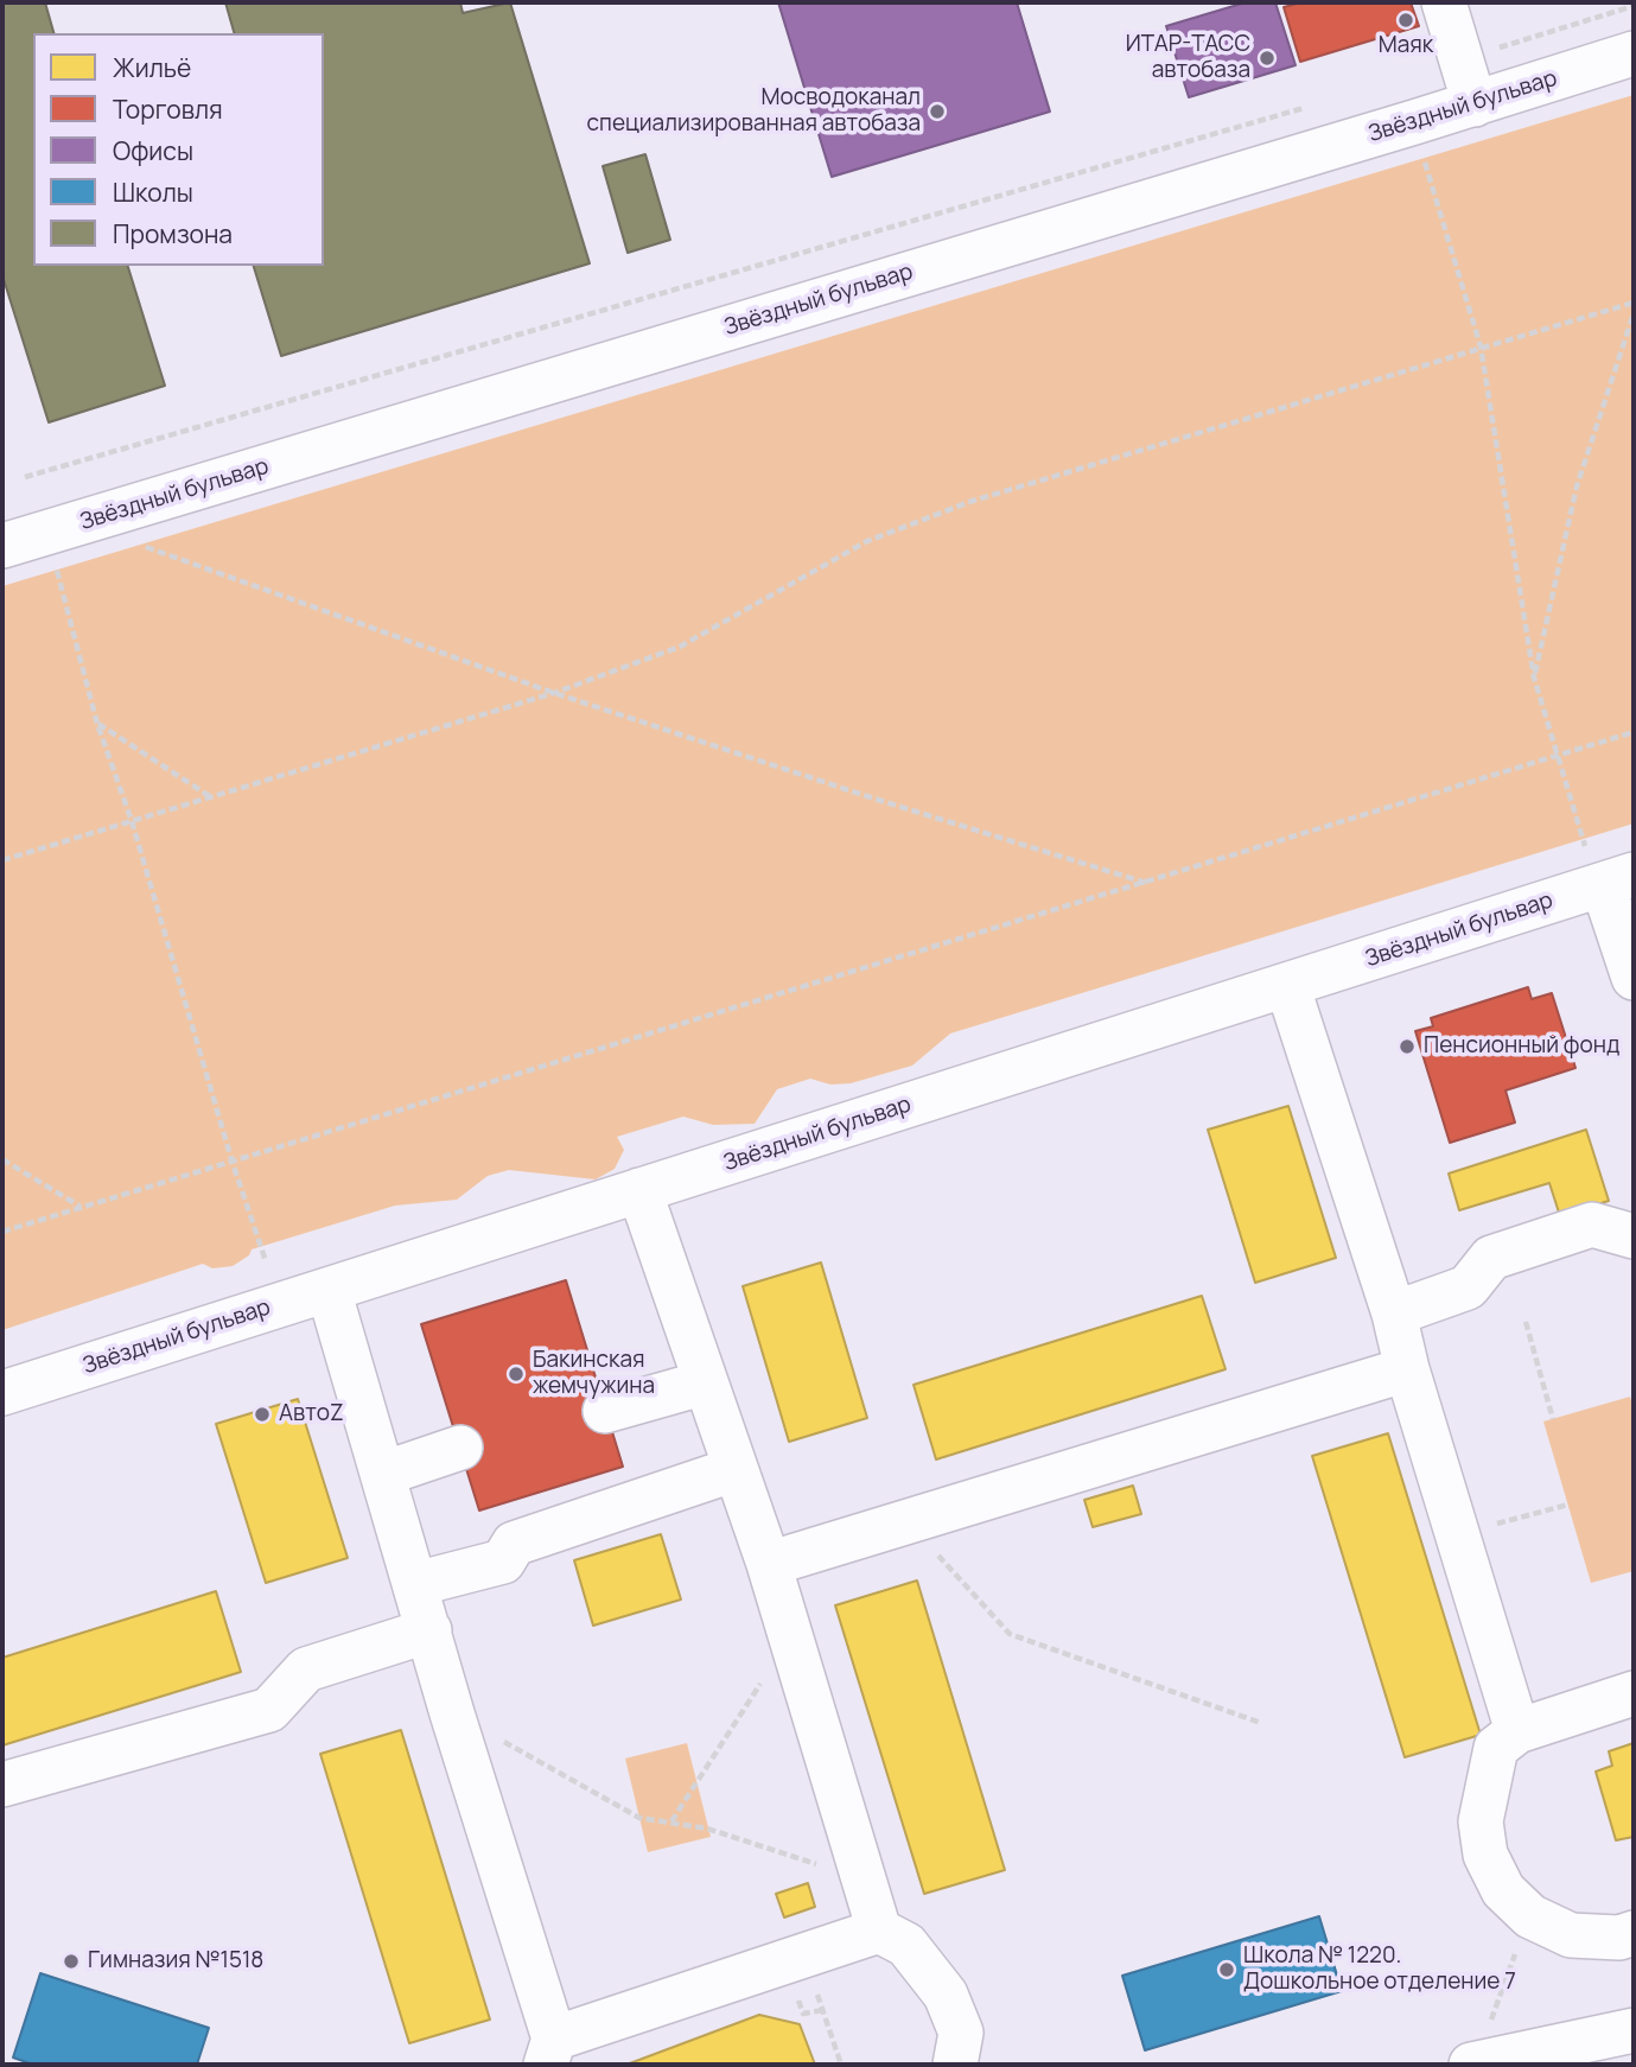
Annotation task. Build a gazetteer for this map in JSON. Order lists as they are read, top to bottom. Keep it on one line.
{"streets":{"street":["Звёздный бульвар"]},"places":["Маяк","ИТАР-ТАСС автобаза","Мосводоканал специализированная автобаза","Пенсионный фонд","Бакинская жемчужина","АвтоZ","Гимназия №1518","Школа № 1220. Дошкольное отделение 7"],"legend":["Жильё","Торговля","Офисы","Школы","Промзона"]}
